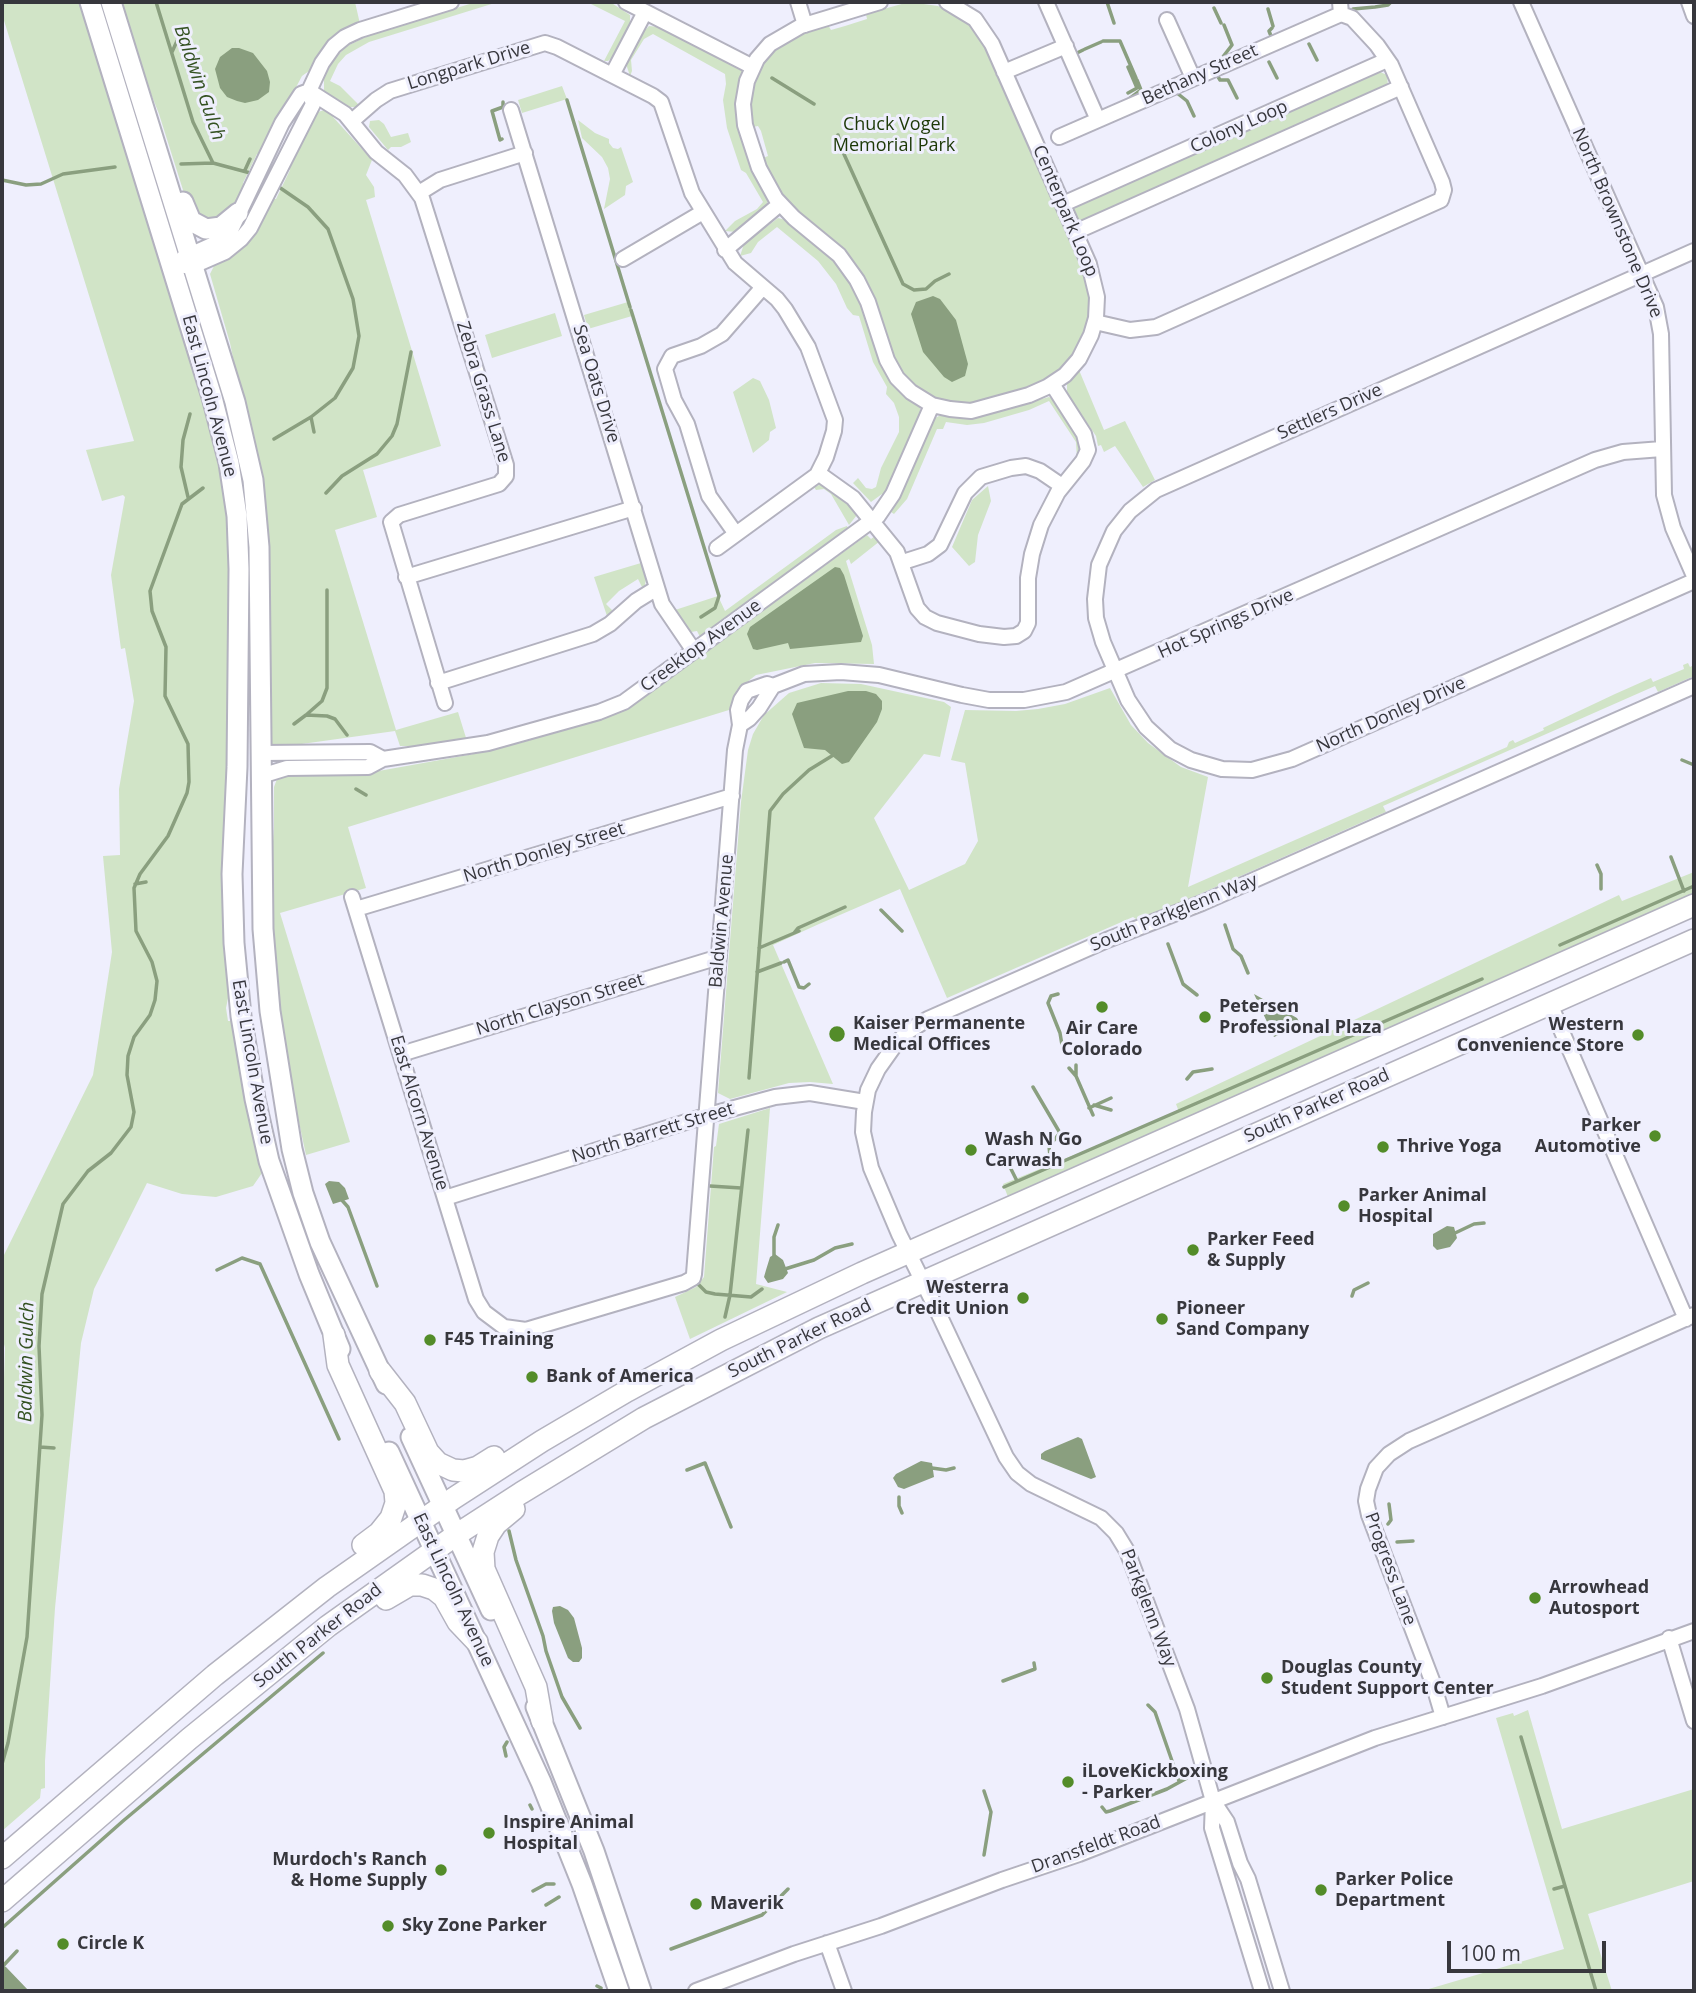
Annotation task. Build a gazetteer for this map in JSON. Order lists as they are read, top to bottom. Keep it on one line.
{"streets":{"highway":["South Parker Road"],"main road":["East Lincoln Avenue"],"street":["Longpark Drive","Bethany Street","Colony Loop","Centerpark Loop","North Brownstone Drive","Sea Oats Drive","Zebra Grass Lane","Settlers Drive","Hot Springs Drive","Creektop Avenue","North Donley Drive","North Donley Street","South Parkglenn Way","Baldwin Avenue","North Clayson Street","East Alcorn Avenue","North Barrett Street","Progress Lane","Parkglenn Way","Dransfeldt Road"]},"crossings":[["Longpark Drive","Zebra Grass Lane"],["Colony Loop","Centerpark Loop"],["Centerpark Loop","Creektop Avenue"],["North Brownstone Drive","Settlers Drive"],["North Brownstone Drive","Hot Springs Drive"],["North Brownstone Drive","North Donley Drive"],["Sea Oats Drive","Creektop Avenue"],["East Lincoln Avenue","Creektop Avenue"],["East Lincoln Avenue","South Parker Road"],["Settlers Drive","Hot Springs Drive"],["Settlers Drive","North Donley Drive"],["Hot Springs Drive","North Donley Drive"],["Hot Springs Drive","Baldwin Avenue"],["North Donley Street","Baldwin Avenue"],["North Donley Street","East Alcorn Avenue"],["South Parkglenn Way","South Parker Road"],["South Parkglenn Way","North Barrett Street"],["South Parkglenn Way","Parkglenn Way"],["Baldwin Avenue","North Clayson Street"],["Baldwin Avenue","East Alcorn Avenue"],["Baldwin Avenue","North Barrett Street"],["North Clayson Street","East Alcorn Avenue"],["South Parker Road","Parkglenn Way"],["East Alcorn Avenue","North Barrett Street"],["Progress Lane","Dransfeldt Road"],["Parkglenn Way","Dransfeldt Road"]],"water":["Baldwin Gulch"],"parks":["Chuck Vogel Memorial Park"],"places":["Air Care Colorado","Petersen Professional Plaza","Kaiser Permanente Medical Offices","Western Convenience Store","Parker Automotive","Thrive Yoga","Wash N Go Carwash","Parker Animal Hospital","Parker Feed & Supply","Westerra Credit Union","Pioneer Sand Company","F45 Training","Bank of America","Arrowhead Autosport","Douglas County Student Support Center","iLoveKickboxing - Parker","Inspire Animal Hospital","Murdoch's Ranch & Home Supply","Parker Police Department","Maverik","Sky Zone Parker","Circle K"],"scale_bar":"100 m"}
